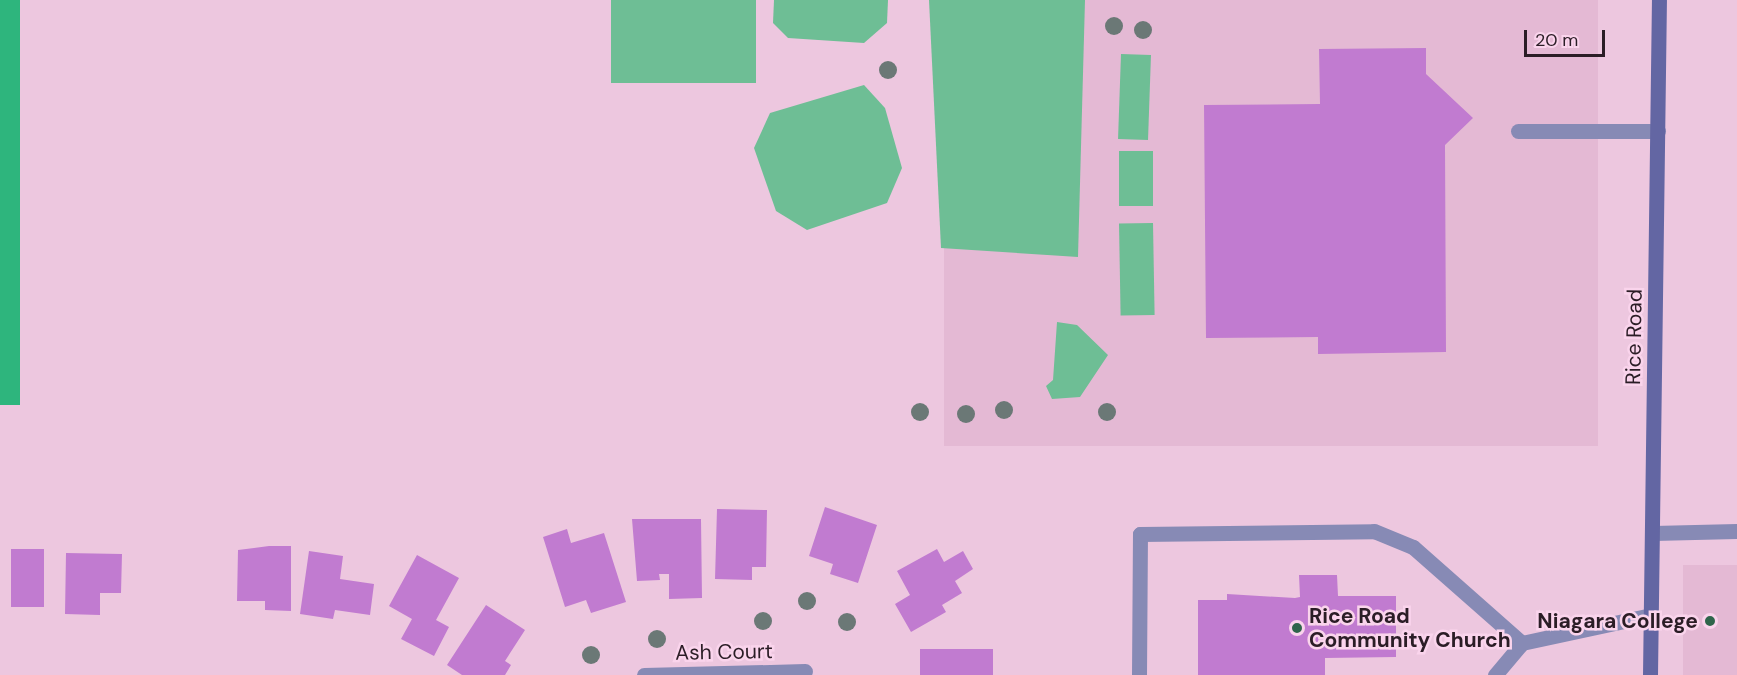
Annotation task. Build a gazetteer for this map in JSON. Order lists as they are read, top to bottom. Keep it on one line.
{"streets":{"street":["Rice Road","Ash Court"]},"places":["Niagara College","Rice Road Community Church"],"scale_bar":"20 m"}
